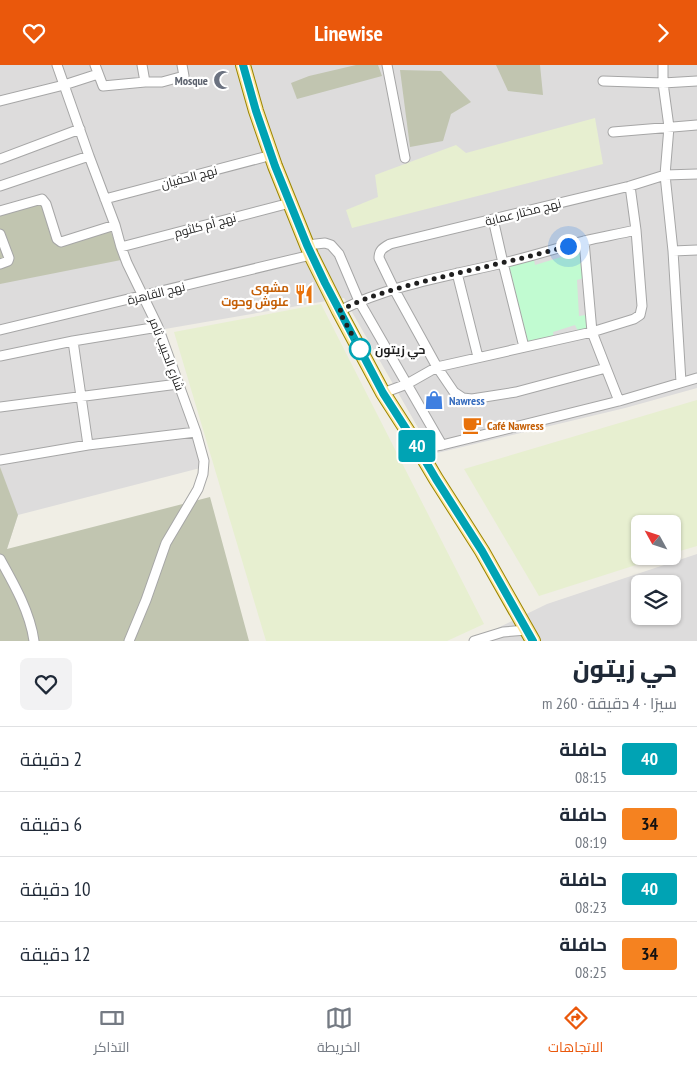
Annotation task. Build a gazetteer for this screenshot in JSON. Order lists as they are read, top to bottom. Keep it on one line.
{"streets":{"street":["نهج الحفيان","نهج مختار عماية","نهج أم كلثوم","نهج القاهرة","شارع الحبيب ثامر"]},"crossings":[["نهج الحفيان","شارع الحبيب ثامر"],["نهج أم كلثوم","شارع الحبيب ثامر"],["نهج القاهرة","شارع الحبيب ثامر"]],"places":{"mosque":["Mosque"],"restaurant":["مشوى علوش وحوت"],"other":["حي زيتون"],"shop":["Nawress"],"cafe":["Café Nawress"]},"lines":["bus line 40"],"north":"top left","page":{"header":"Linewise","on_map":"40","heading":["حي زيتون","سيرًا · 4 دقيقة · 260 m"],"list":[{"mark":"40","name":"حافلة","note":"08:15","value":"2 دقيقة"},{"mark":"34","name":"حافلة","note":"08:19","value":"6 دقيقة"},{"mark":"40","name":"حافلة","note":"08:23","value":"10 دقيقة"},{"mark":"34","name":"حافلة","note":"08:25","value":"12 دقيقة"}],"tabs":["الاتجاهات","الخريطة","التذاكر"]}}
